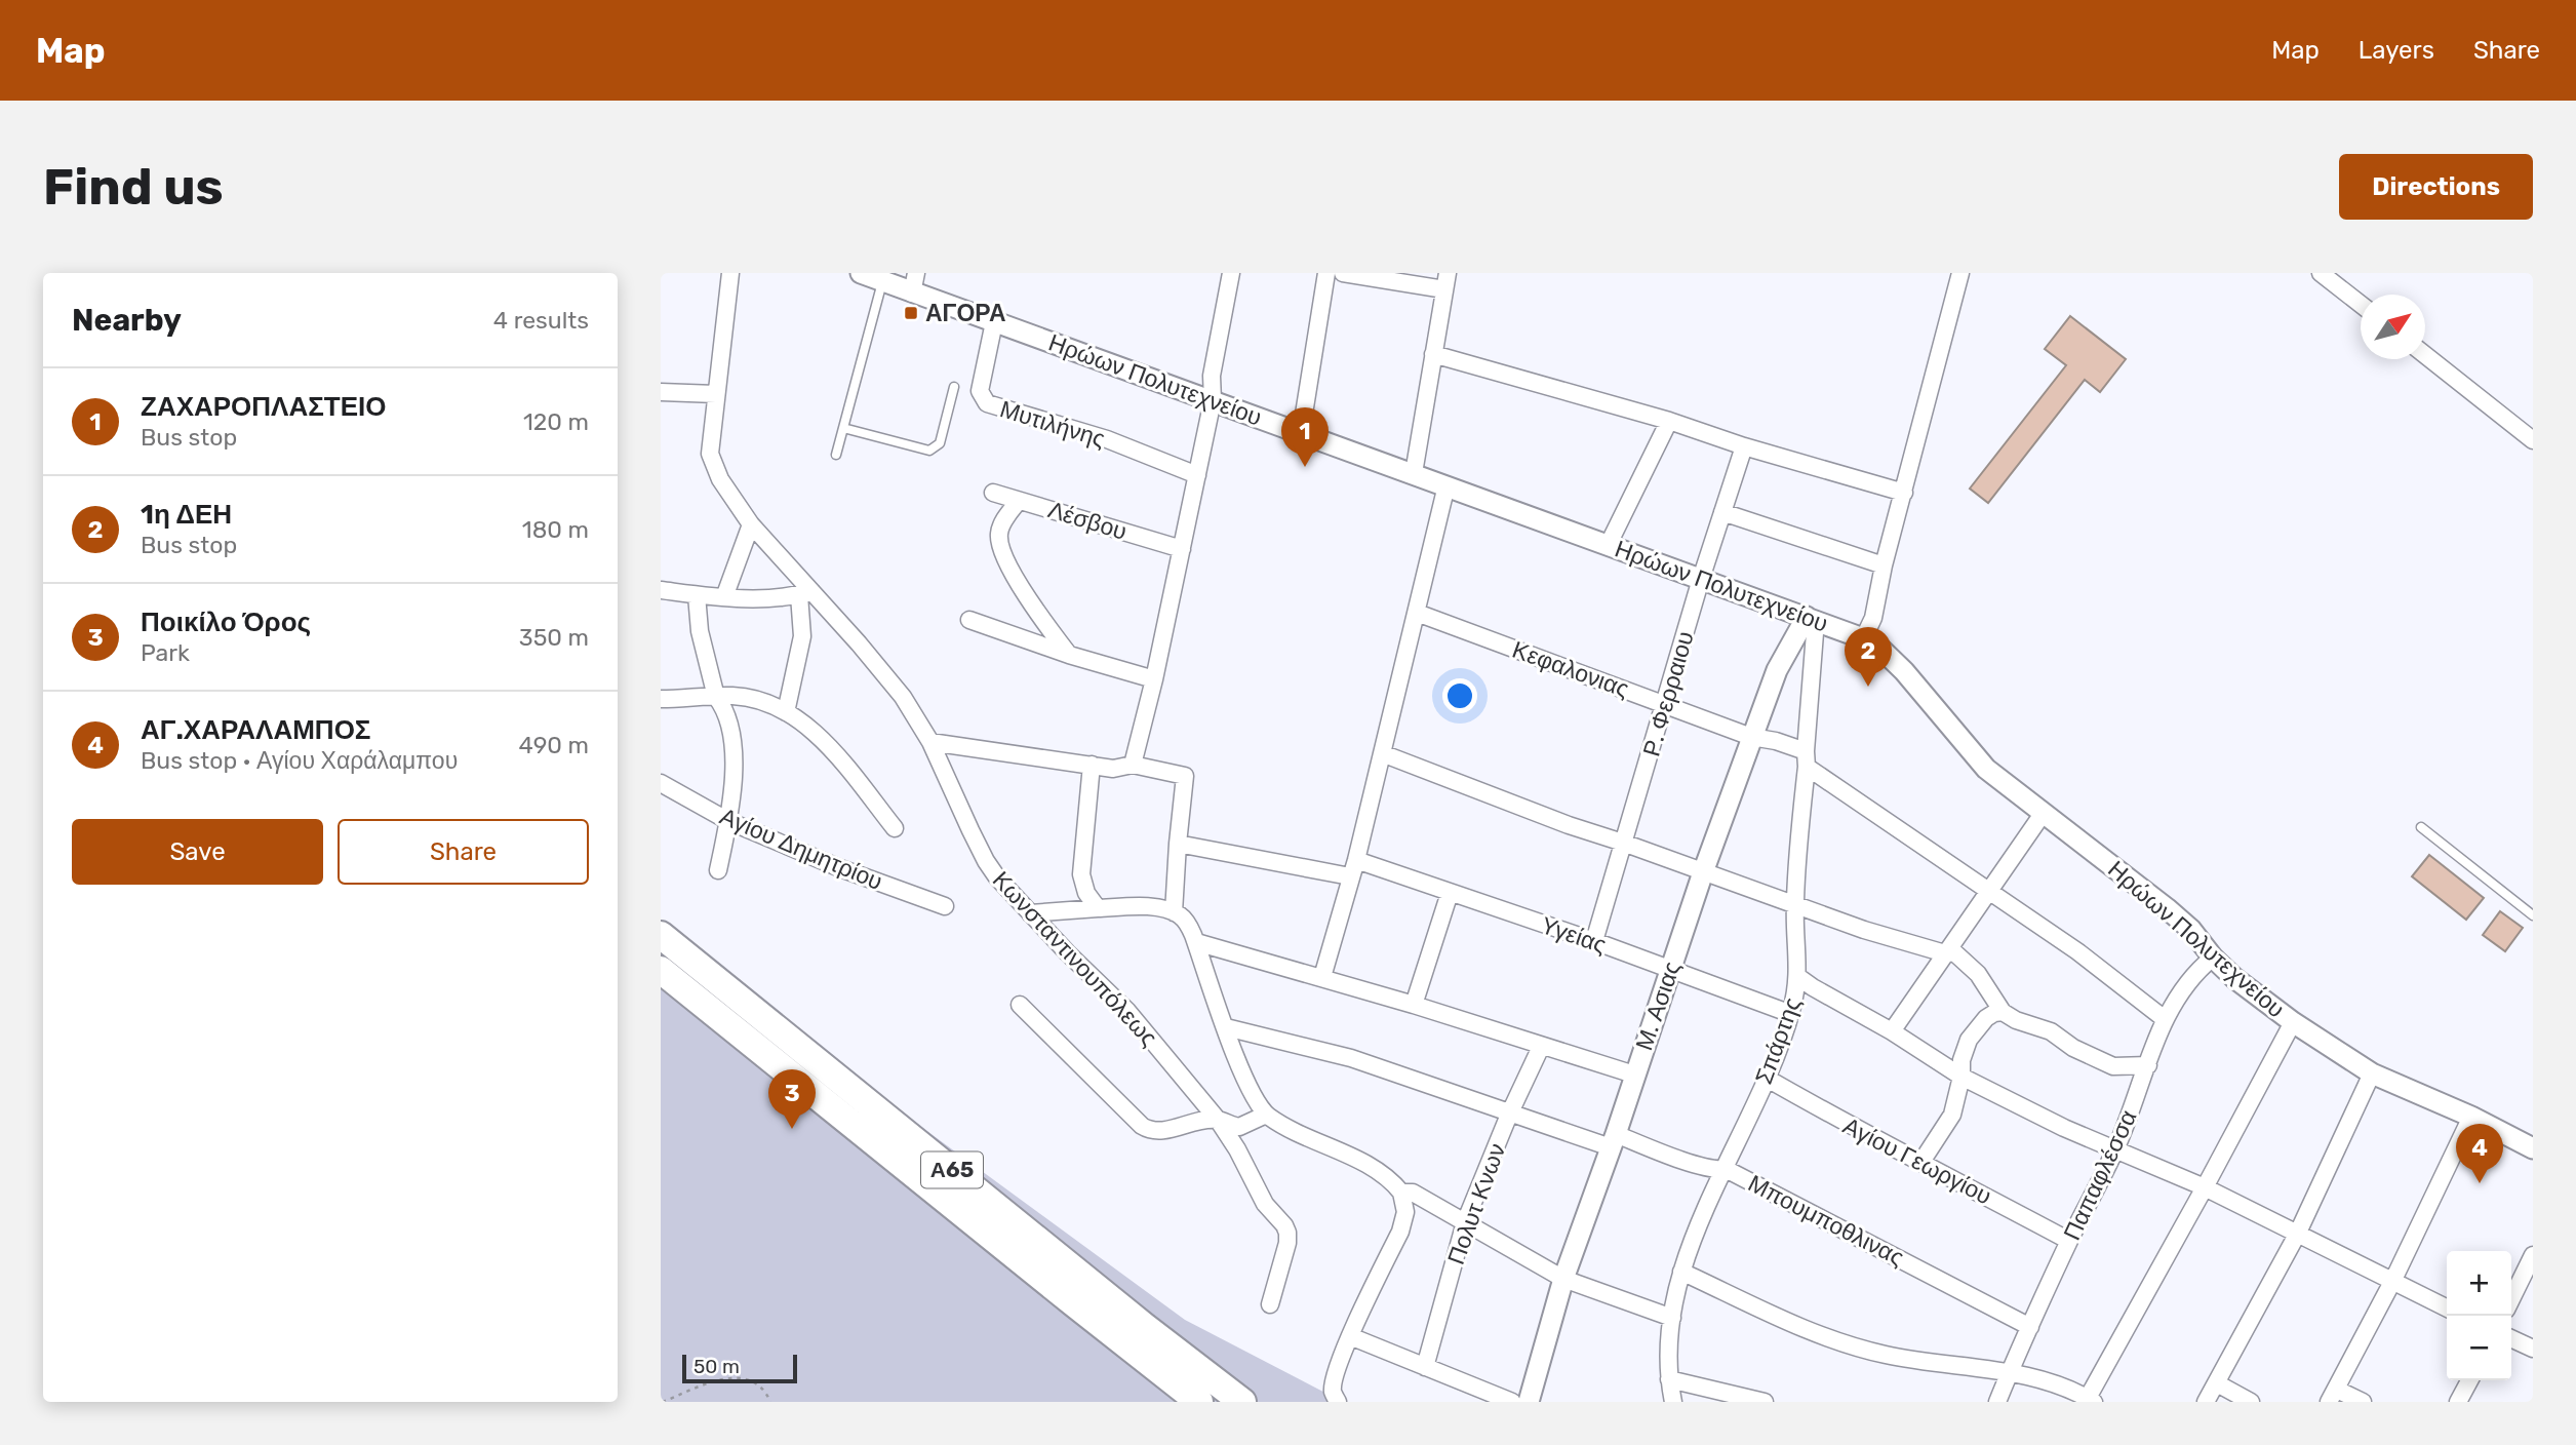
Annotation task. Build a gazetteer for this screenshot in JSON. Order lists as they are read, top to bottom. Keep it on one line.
{"streets":{"highway":["Α65"],"street":["Ηρώων Πολυτεχνείου","Μυτιλήνης","Λέσβου","Κεφαλονιας","Ρ. Φερραιου","Αγίου Δημητρίου","Υγείας","Κωνσταντινουπόλεως","Μ. Ασιας","Σπάρτης","Αγίου Γεωργίου","Παπαφλέσσα","Πολυτ Κνων","Μπουμποθλινας"]},"crossings":[["Ηρώων Πολυτεχνείου","Μυτιλήνης"],["Ηρώων Πολυτεχνείου","Ρ. Φερραιου"],["Ηρώων Πολυτεχνείου","Μ. Ασιας"],["Ηρώων Πολυτεχνείου","Σπάρτης"],["Ηρώων Πολυτεχνείου","Παπαφλέσσα"],["Κεφαλονιας","Ρ. Φερραιου"],["Κεφαλονιας","Μ. Ασιας"],["Κεφαλονιας","Σπάρτης"],["Κεφαλονιας","Παπαφλέσσα"],["Ρ. Φερραιου","Υγείας"],["Υγείας","Μ. Ασιας"],["Υγείας","Σπάρτης"],["Μ. Ασιας","Σπάρτης"],["Μ. Ασιας","Μπουμποθλινας"],["Σπάρτης","Αγίου Γεωργίου"],["Σπάρτης","Μπουμποθλινας"],["Αγίου Γεωργίου","Παπαφλέσσα"],["Παπαφλέσσα","Μπουμποθλινας"],["Πολυτ Κνων","Μπουμποθλινας"]],"places":{"transit":["ΑΓΟΡΑ"]},"scale_bar":"50 m","north":"top right","page":{"header":"Map","nav":["Map","Layers","Share"],"buttons":["Directions",["Save","Share"]],"title":"Find us","heading":["Nearby","4 results"],"list":[{"mark":"1","name":"ΖΑΧΑΡΟΠΛΑΣΤΕΙΟ","note":"Bus stop","value":"120 m"},{"mark":"2","name":"1η ΔΕΗ","note":"Bus stop","value":"180 m"},{"mark":"3","name":"Ποικίλο Όρος","note":"Park","value":"350 m"},{"mark":"4","name":"ΑΓ.ΧΑΡΑΛΑΜΠΟΣ","note":"Bus stop · Αγίου Χαράλαμπου","value":"490 m"}],"pins":["1","2","3","4"],"map_buttons":["+","−"],"scale":"50 m"}}
